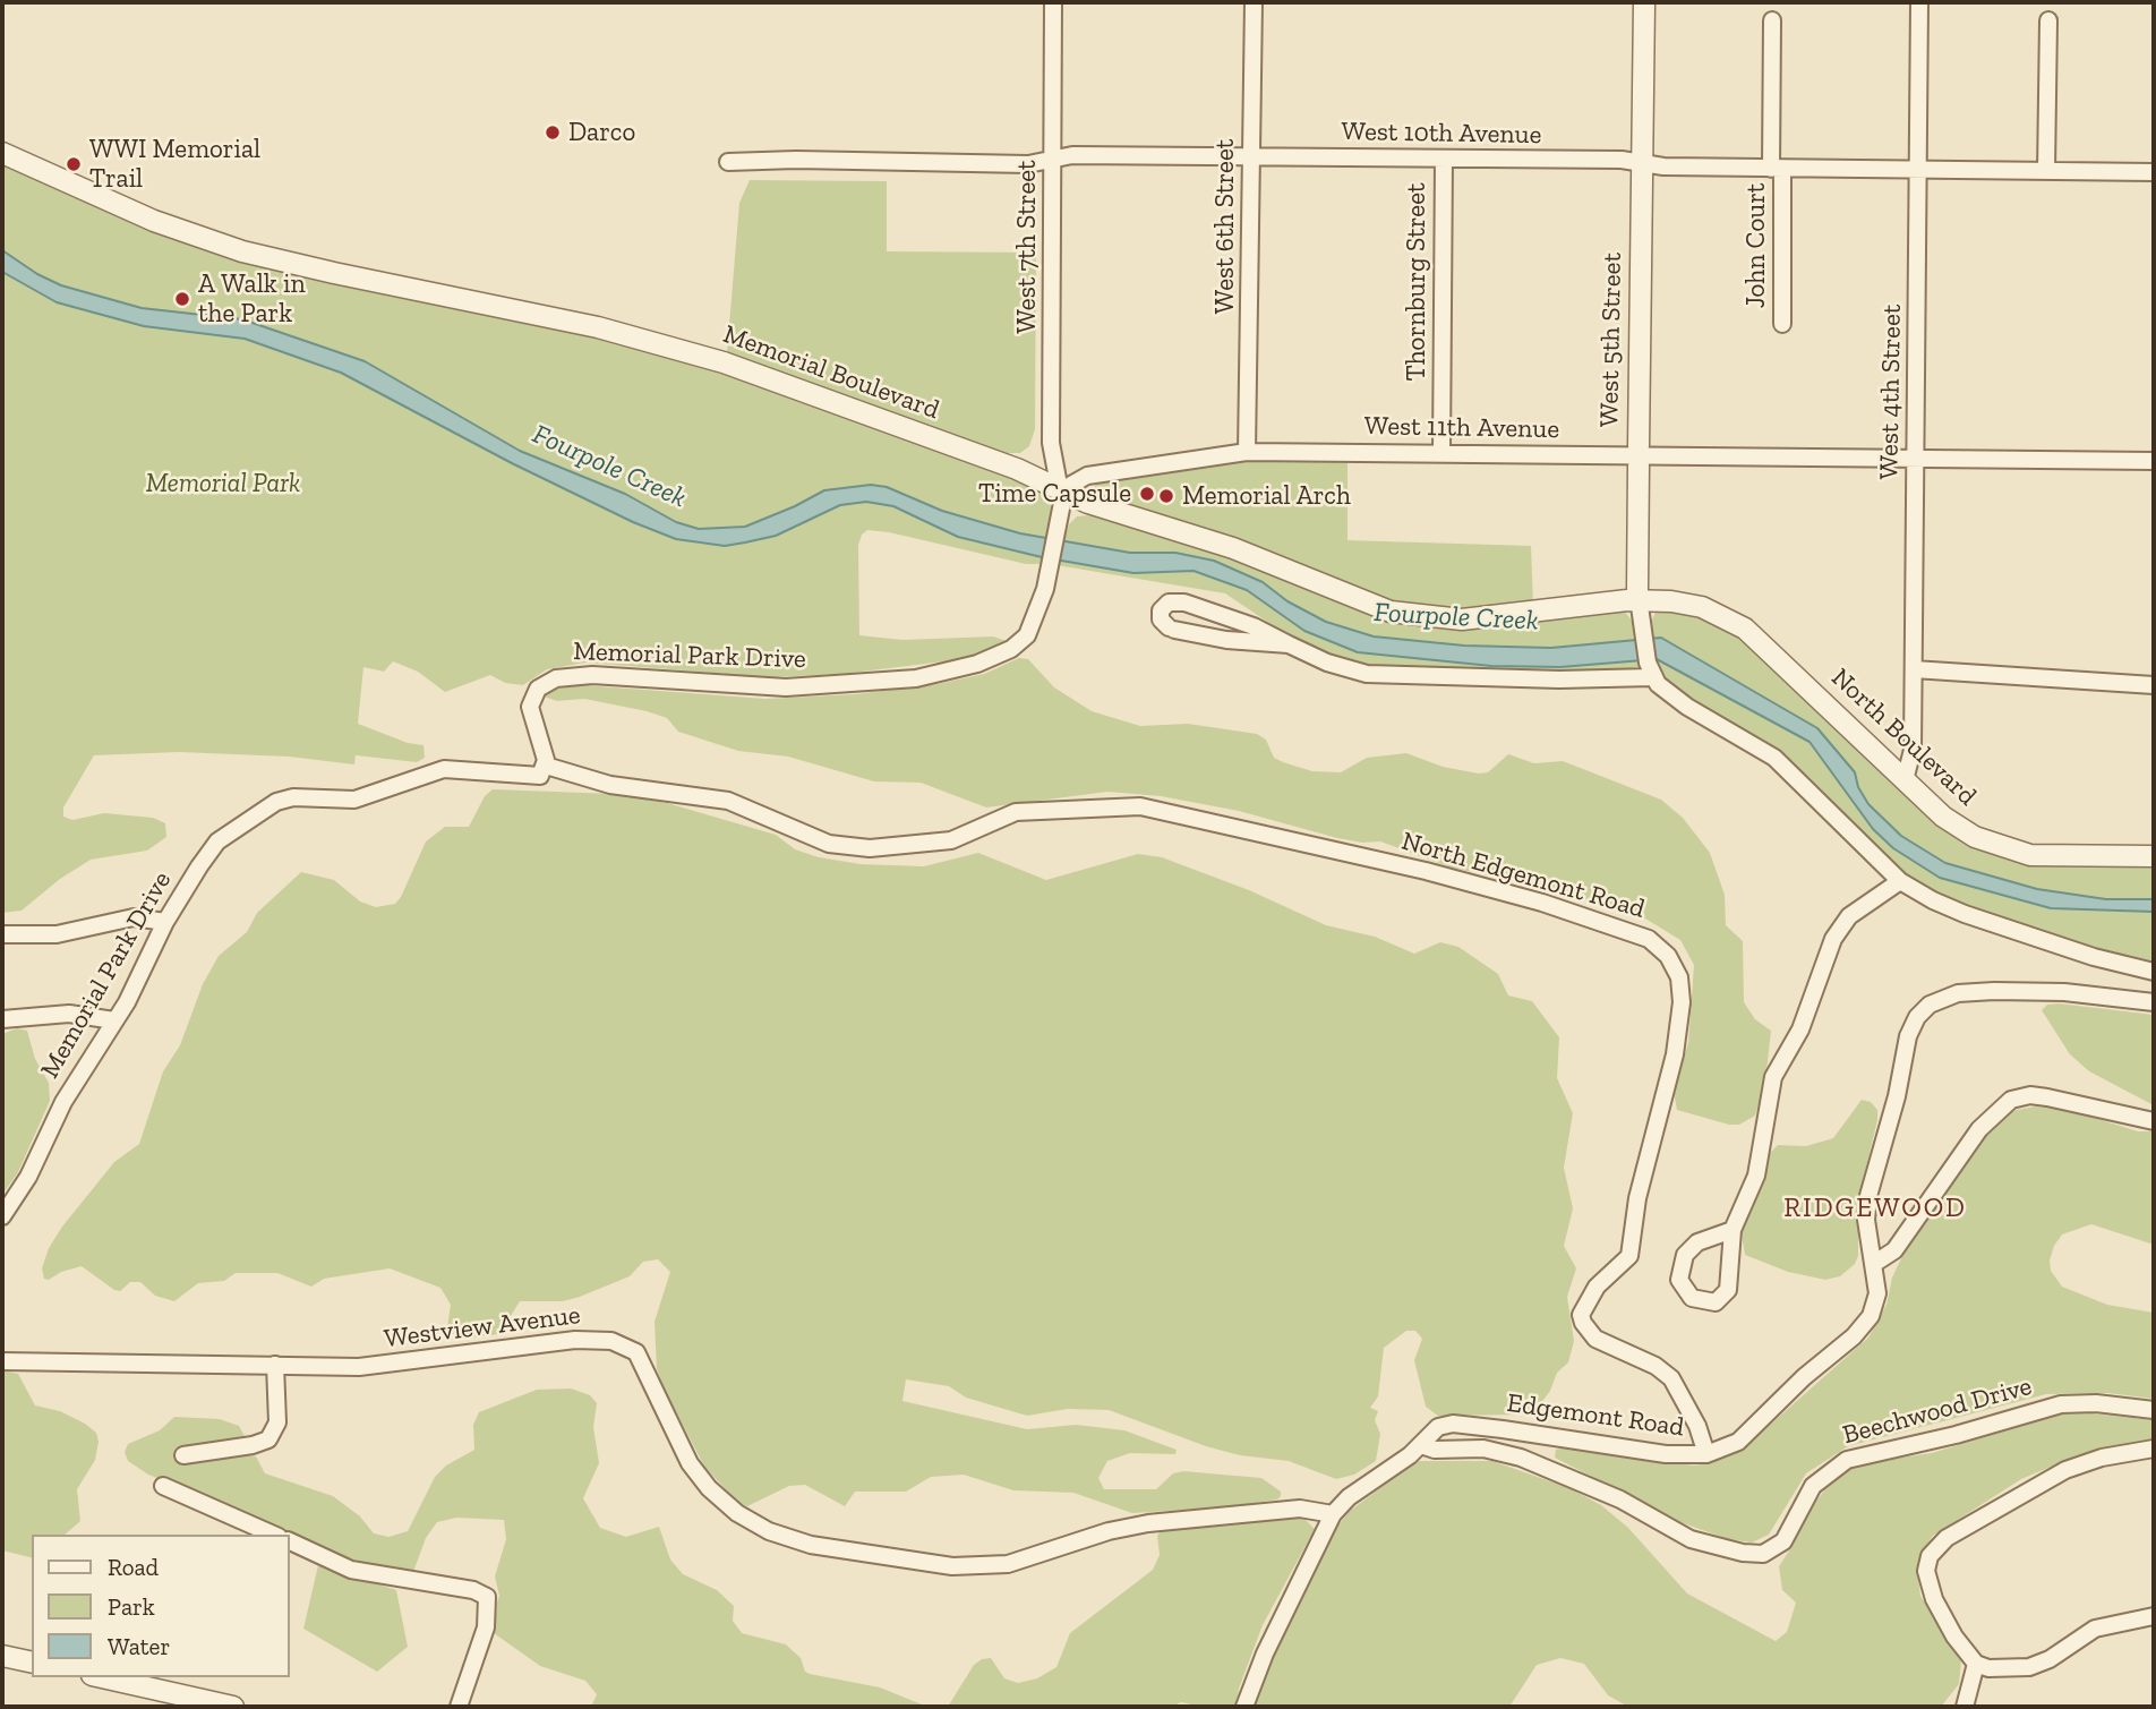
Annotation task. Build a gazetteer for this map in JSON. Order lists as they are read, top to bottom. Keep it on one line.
{"streets":{"street":["West 10th Avenue","West 6th Street","John Court","West 7th Street","Thornburg Street","West 5th Street","Memorial Boulevard","West 4th Street","West 11th Avenue","Memorial Park Drive","North Boulevard","North Edgemont Road","Westview Avenue","Beechwood Drive","Edgemont Road"]},"crossings":[["West 10th Avenue","West 6th Street"],["West 10th Avenue","John Court"],["West 10th Avenue","West 7th Street"],["West 10th Avenue","Thornburg Street"],["West 10th Avenue","West 5th Street"],["West 10th Avenue","West 4th Street"],["West 6th Street","West 11th Avenue"],["West 7th Street","Memorial Boulevard"],["West 7th Street","West 11th Avenue"],["West 7th Street","Memorial Park Drive"],["Thornburg Street","West 11th Avenue"],["West 5th Street","Memorial Boulevard"],["West 5th Street","West 11th Avenue"],["West 5th Street","North Boulevard"],["Memorial Boulevard","West 11th Avenue"],["Memorial Boulevard","Memorial Park Drive"],["Memorial Boulevard","North Boulevard"],["West 4th Street","West 11th Avenue"],["West 4th Street","North Boulevard"],["West 11th Avenue","Memorial Park Drive"],["Memorial Park Drive","North Edgemont Road"],["North Edgemont Road","Edgemont Road"],["Westview Avenue","Edgemont Road"],["Beechwood Drive","Edgemont Road"]],"districts":["RIDGEWOOD"],"water":["Fourpole Creek"],"parks":["Memorial Park"],"places":["Darco","WWI Memorial Trail","A Walk in the Park","Time Capsule","Memorial Arch"],"legend":["Road","Park","Water"]}
